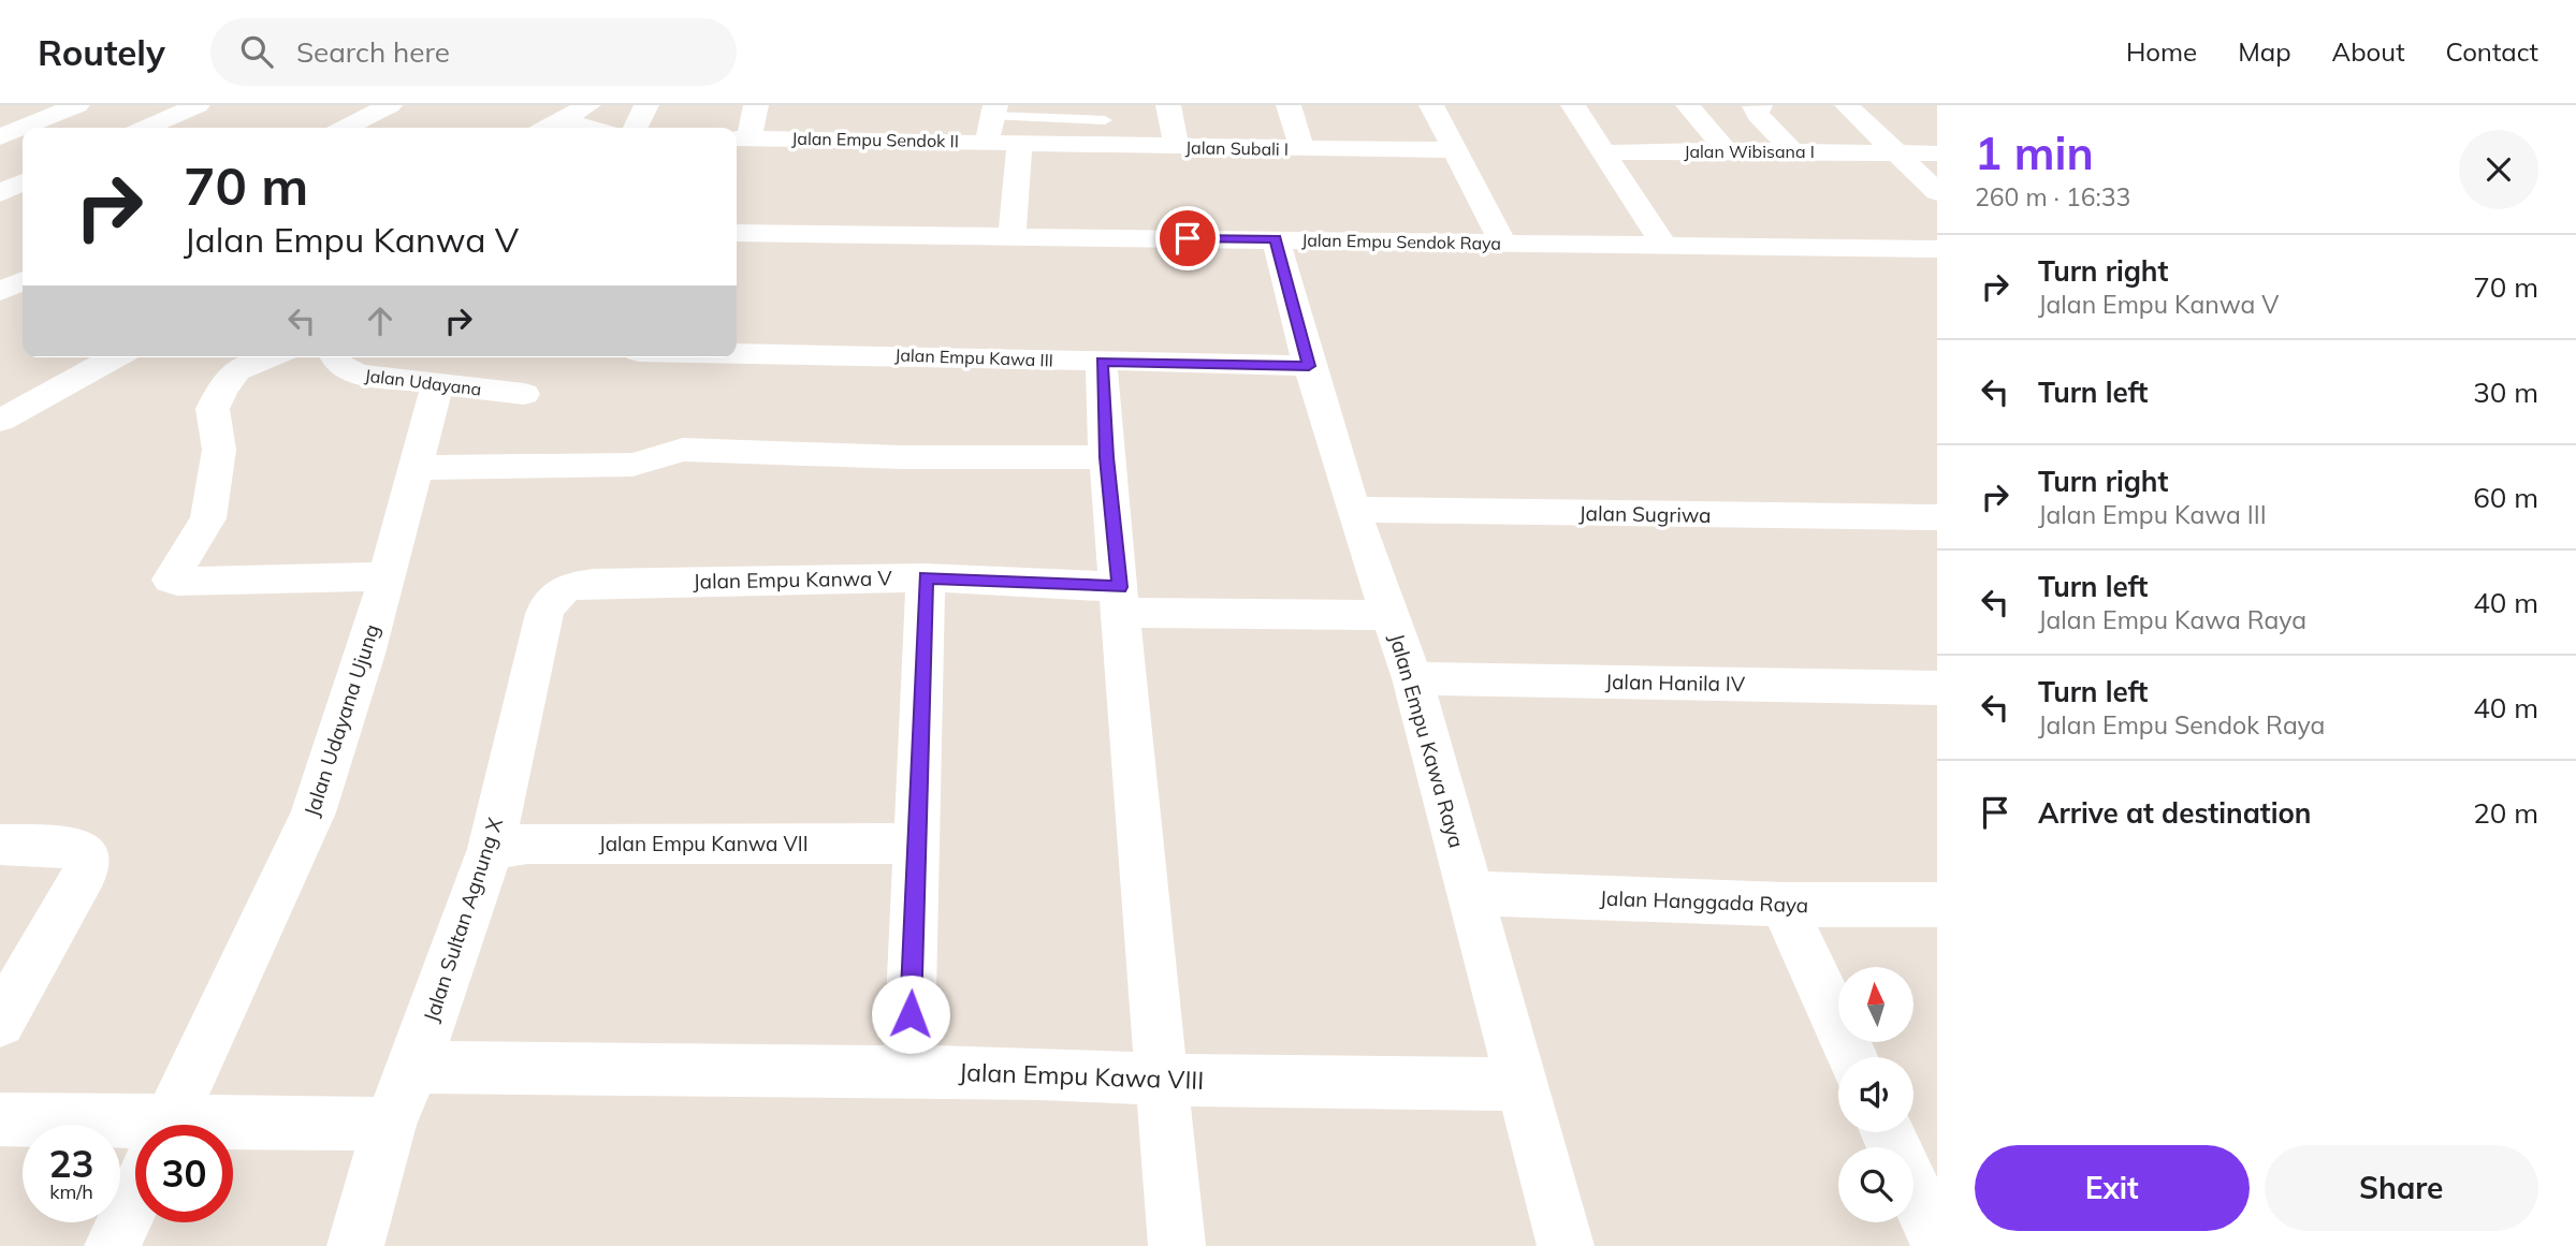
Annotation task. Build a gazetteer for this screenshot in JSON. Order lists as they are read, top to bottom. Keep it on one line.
{"streets":{"street":["Jalan Empu Sendok II","Jalan Subali I","Jalan Wibisana I","Jalan Empu Sendok Raya","Jalan Empu Kawa III","Jalan Udayana","Jalan Sugriwa","Jalan Empu Kanwa V","Jalan Hanila IV","Jalan Udayana Ujung","Jalan Empu Kawa Raya","Jalan Empu Kanwa VII","Jalan Hanggada Raya","Jalan Sultan Agnung X","Jalan Empu Kawa VIII"]},"crossings":[["Jalan Empu Sendok II","Jalan Subali I"],["Jalan Empu Sendok Raya","Jalan Empu Kawa Raya"],["Jalan Empu Kawa III","Jalan Empu Kawa Raya"],["Jalan Udayana","Jalan Udayana Ujung"],["Jalan Sugriwa","Jalan Empu Kawa Raya"],["Jalan Empu Kanwa V","Jalan Empu Kawa Raya"],["Jalan Empu Kanwa V","Jalan Sultan Agnung X"],["Jalan Hanila IV","Jalan Empu Kawa Raya"],["Jalan Empu Kawa Raya","Jalan Hanggada Raya"],["Jalan Empu Kawa Raya","Jalan Empu Kawa VIII"],["Jalan Empu Kanwa VII","Jalan Sultan Agnung X"],["Jalan Sultan Agnung X","Jalan Empu Kawa VIII"]],"north":"top","page":{"header":"Routely","search":"Search here","nav":["Home","Map","About","Contact"],"heading":["1 min","260 m · 16:33"],"turn":["70 m","Jalan Empu Kanwa V"],"list":[{"name":"Turn right","note":"Jalan Empu Kanwa V","value":"70 m"},{"name":"Turn left","value":"30 m"},{"name":"Turn right","note":"Jalan Empu Kawa III","value":"60 m"},{"name":"Turn left","note":"Jalan Empu Kawa Raya","value":"40 m"},{"name":"Turn left","note":"Jalan Empu Sendok Raya","value":"40 m"},{"name":"Arrive at destination","value":"20 m"}],"speed":"23 km/h","limit":"30","buttons":["Exit","Share"]}}
